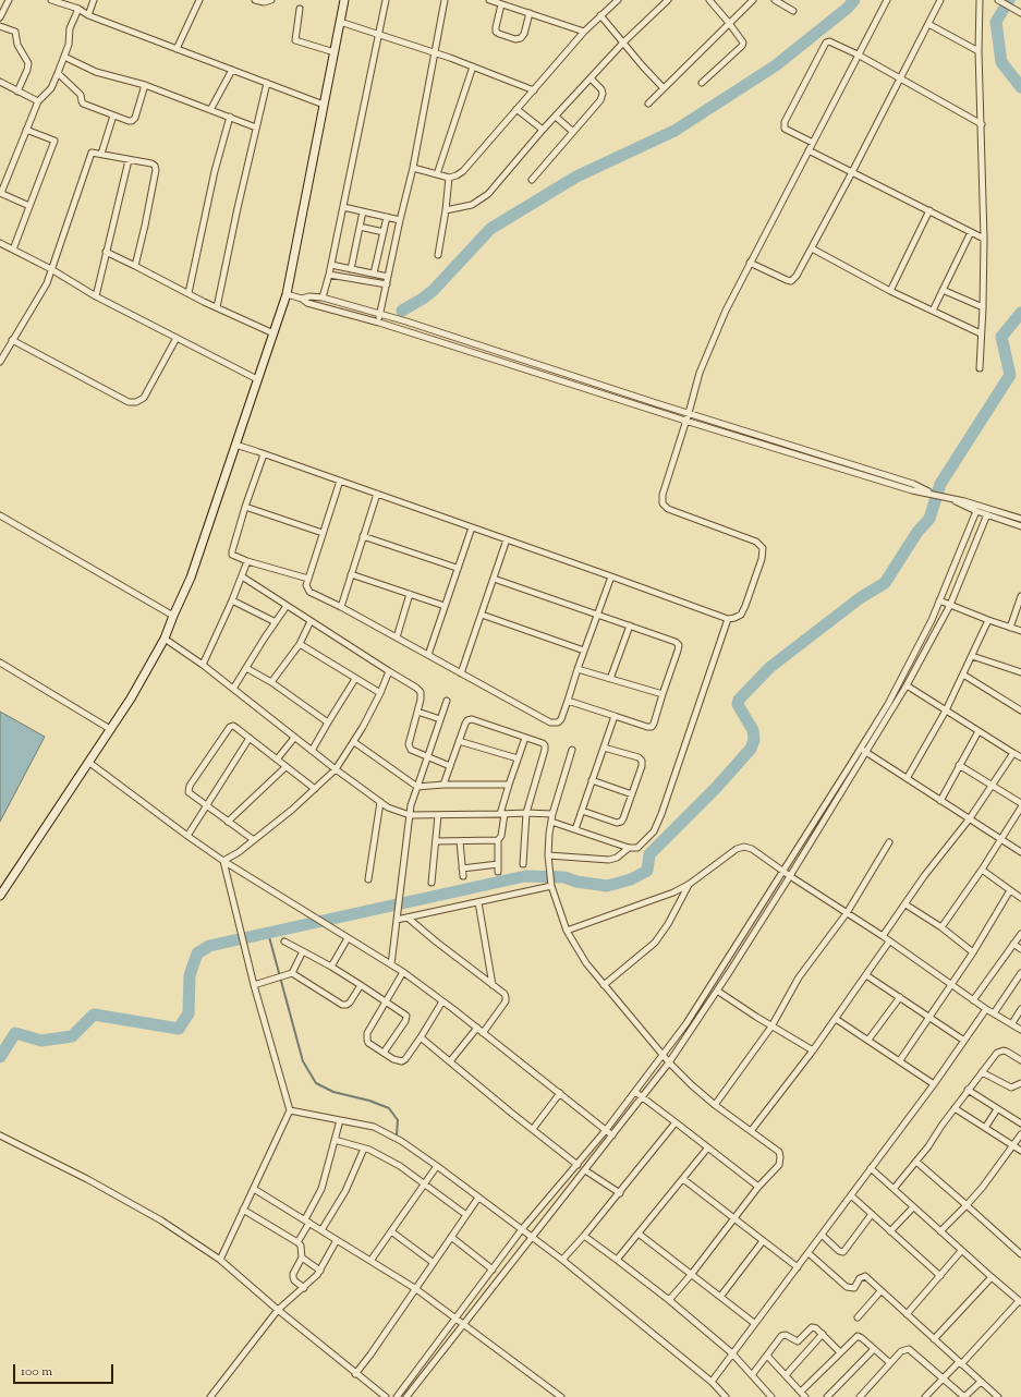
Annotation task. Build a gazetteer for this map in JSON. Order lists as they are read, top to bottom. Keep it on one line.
{"scale_bar":"100 m"}
